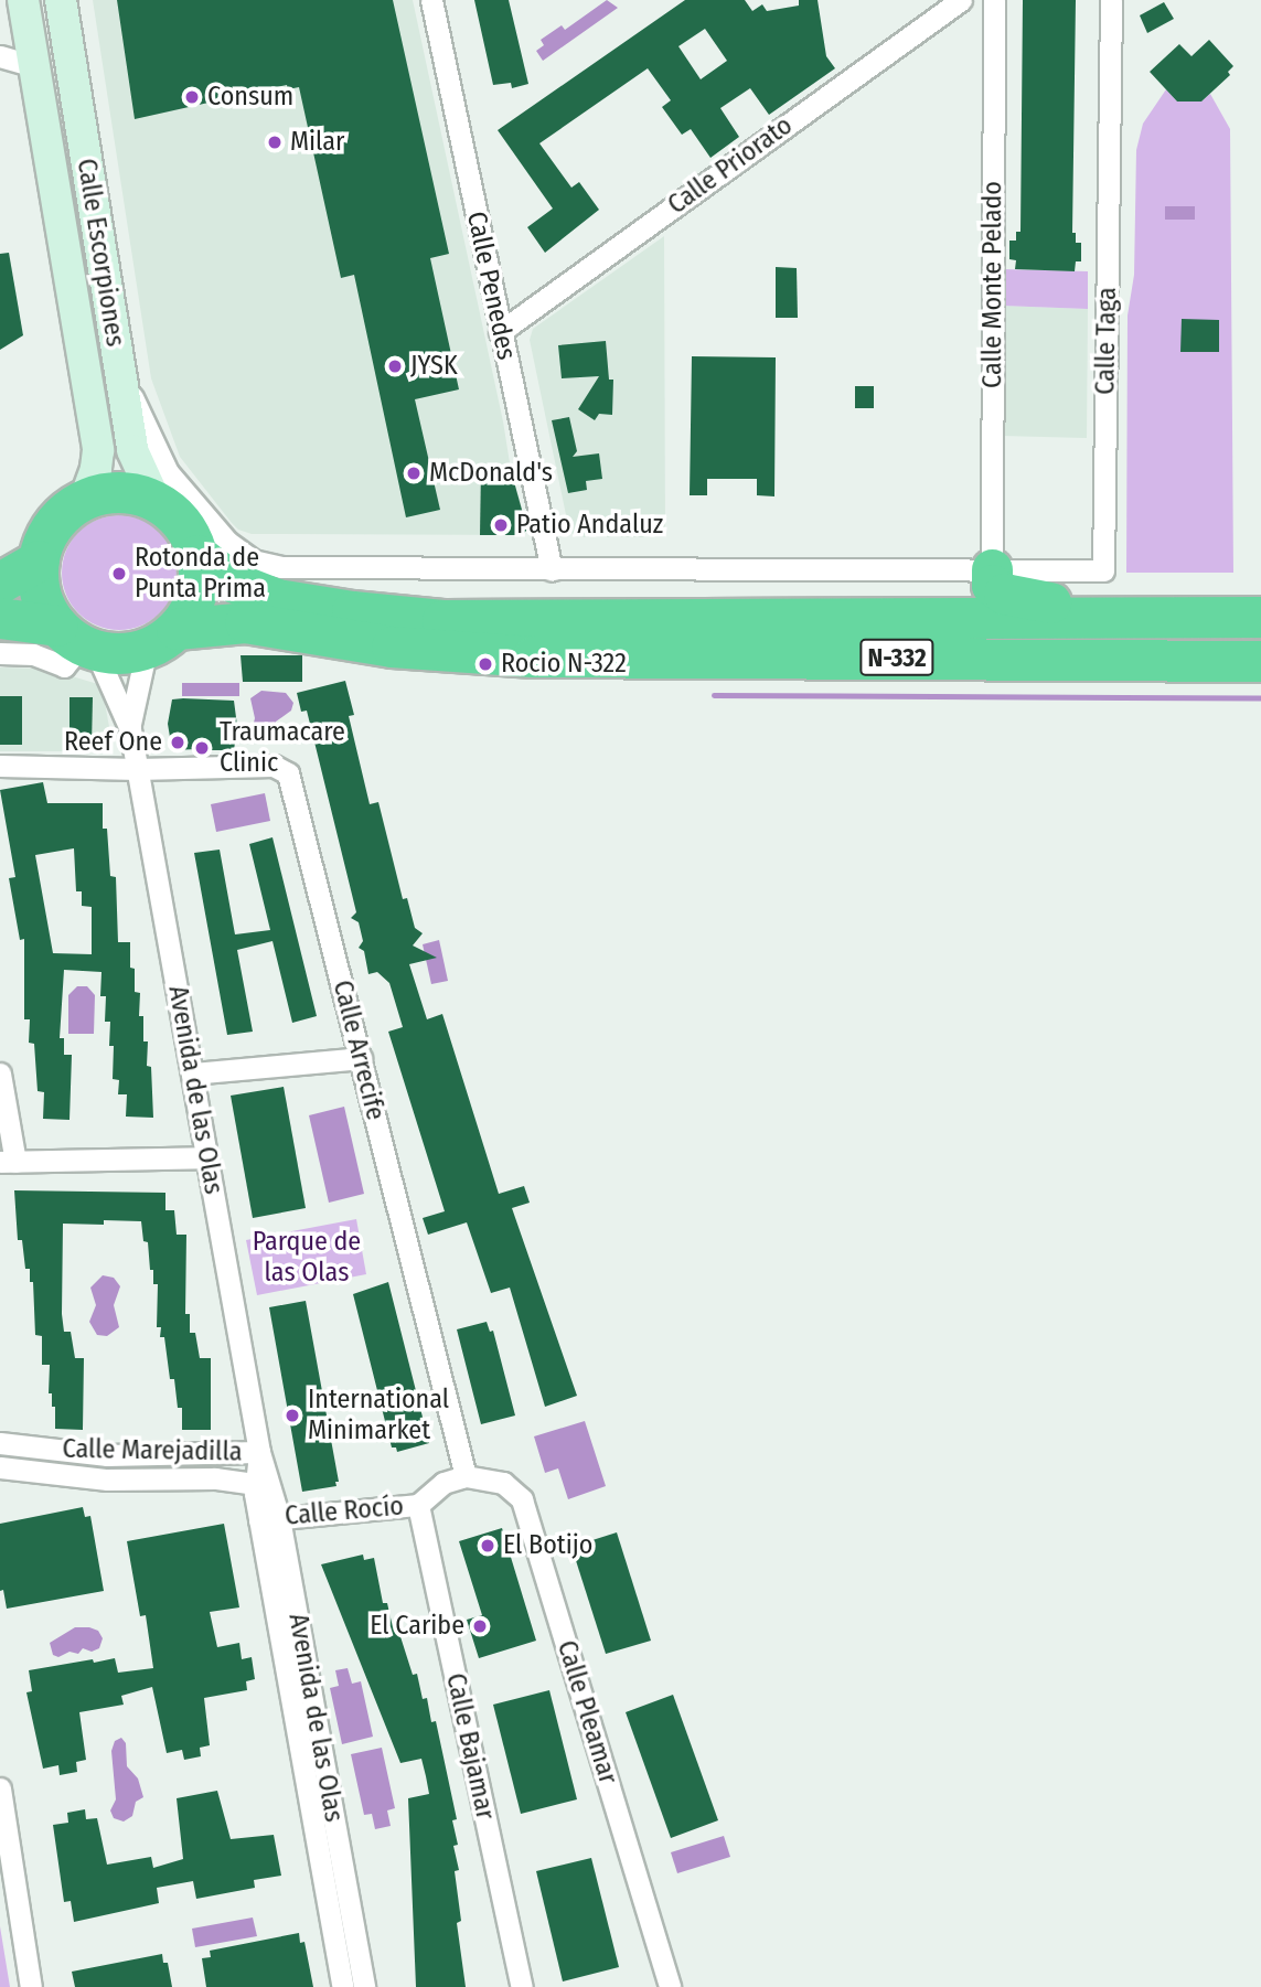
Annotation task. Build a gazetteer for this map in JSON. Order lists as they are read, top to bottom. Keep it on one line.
{"streets":{"highway":["N-332"],"street":["Calle Priorato","Calle Escorpiones","Calle Monte Pelado","Calle Penedes","Calle Taga","Calle Arrecife","Avenida de las Olas","Calle Marejadilla","Calle Rocío","Calle Pleamar","Calle Bajamar"]},"crossings":[["Calle Priorato","Calle Penedes"],["Calle Escorpiones","N-332"],["Calle Escorpiones","Avenida de las Olas"],["Calle Monte Pelado","Calle Taga"],["N-332","Avenida de las Olas"],["Calle Arrecife","Avenida de las Olas"],["Calle Arrecife","Calle Rocío"],["Calle Arrecife","Calle Pleamar"],["Avenida de las Olas","Calle Marejadilla"],["Avenida de las Olas","Calle Rocío"],["Calle Rocío","Calle Pleamar"],["Calle Rocío","Calle Bajamar"]],"parks":["Parque de las Olas"],"places":["Consum","Milar","JYSK","McDonald's","Patio Andaluz","Rotonda de Punta Prima","Rocio N-322","Reef One","Traumacare Clinic","International Minimarket","El Botijo","El Caribe"]}
